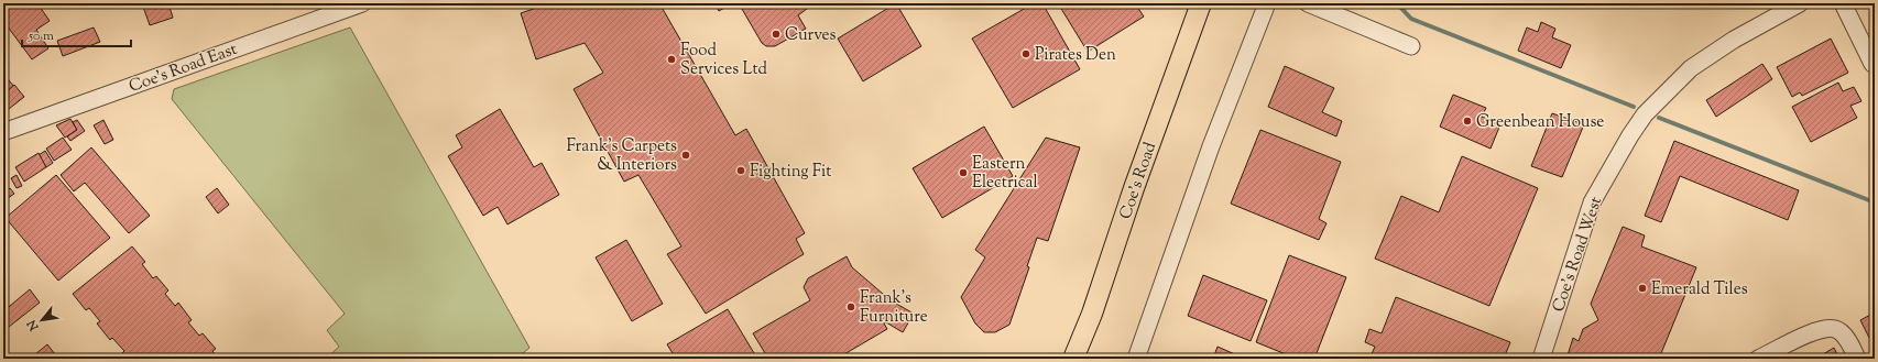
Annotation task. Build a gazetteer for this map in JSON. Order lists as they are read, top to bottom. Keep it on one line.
{"streets":{"main road":["Coe's Road"],"street":["Coe's Road East","Coe's Road West"]},"places":["Curves","Pirates Den","Food Services Ltd","Greenbean House","Frank's Carpets & Interiors","Fighting Fit","Eastern Electrical","Emerald Tiles","Frank's Furniture"],"scale_bar":"50 m","north":"bottom left"}
